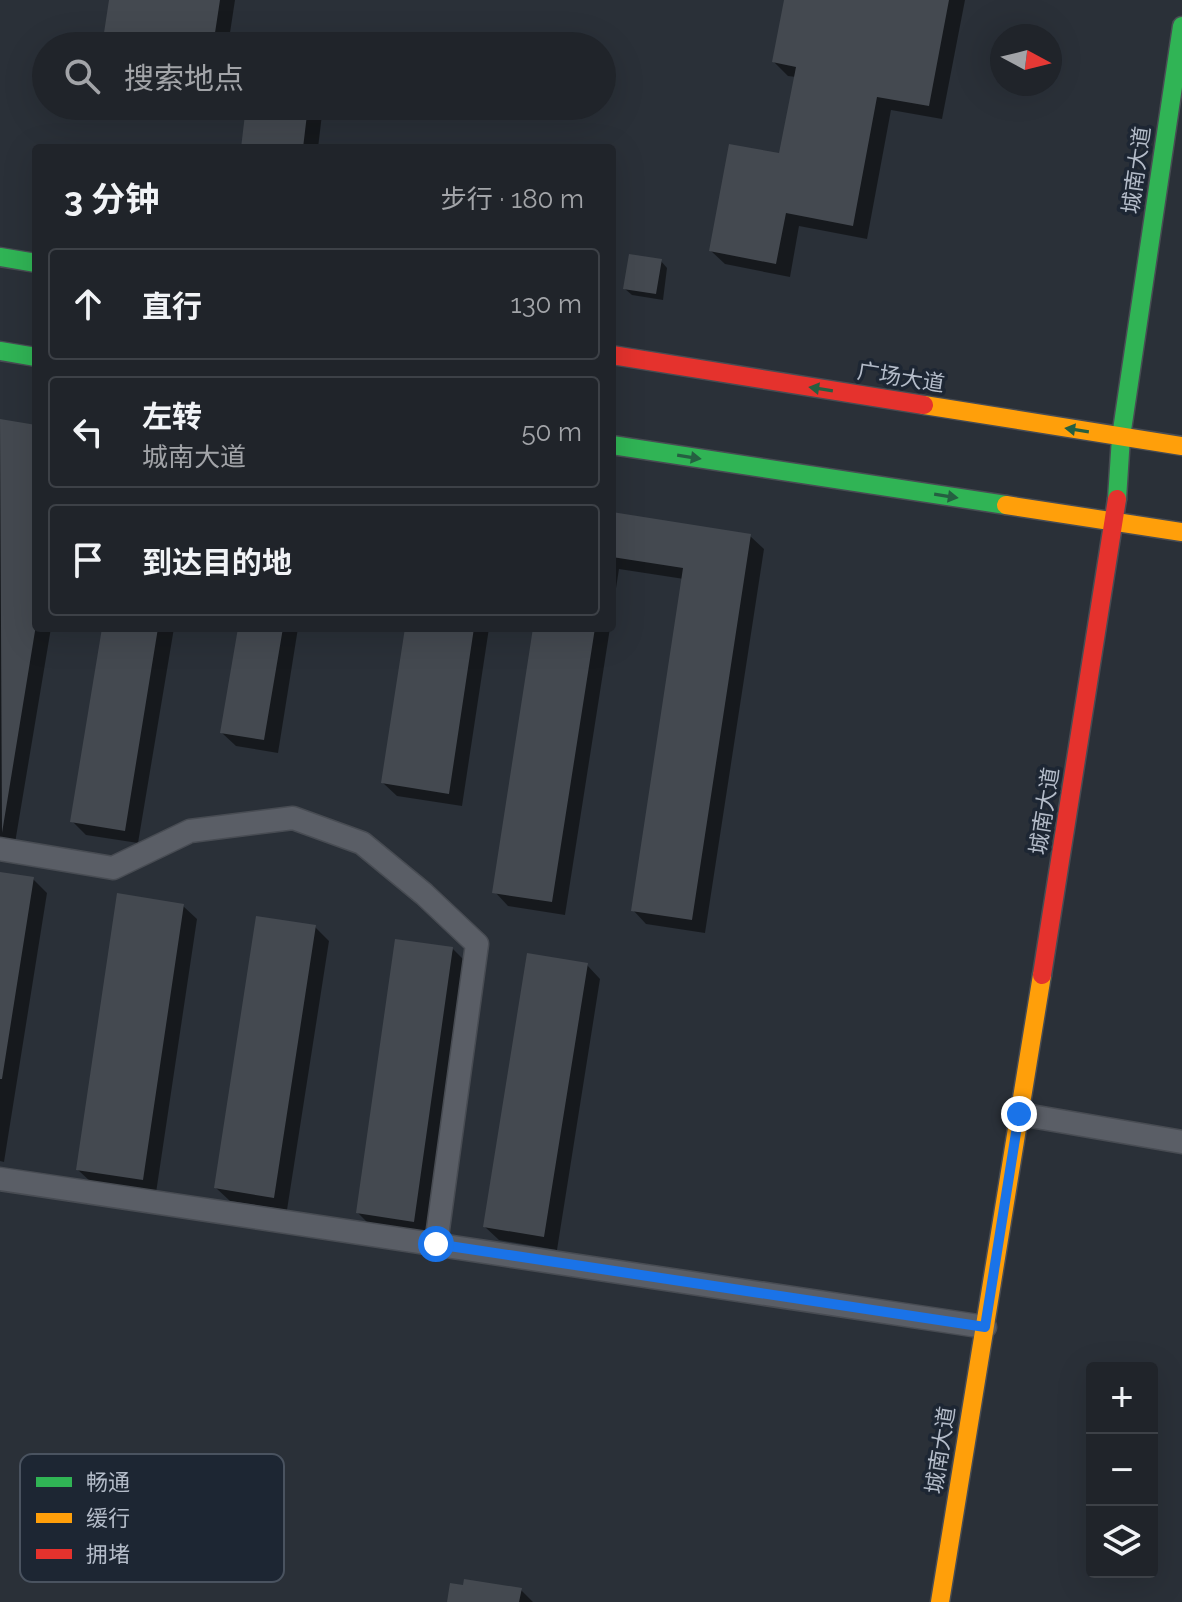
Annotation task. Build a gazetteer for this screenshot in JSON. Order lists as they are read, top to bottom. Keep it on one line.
{"streets":{"street":["城南大道","广场大道"]},"crossings":[["城南大道","广场大道"]],"legend":["畅通","缓行","拥堵"],"north":"right","page":{"search":"搜索地点","heading":["3 分钟","步行 · 180 m"],"list":[["直行","130 m"],["左转","城南大道","50 m"],"到达目的地"],"map_buttons":["+","−"]}}
